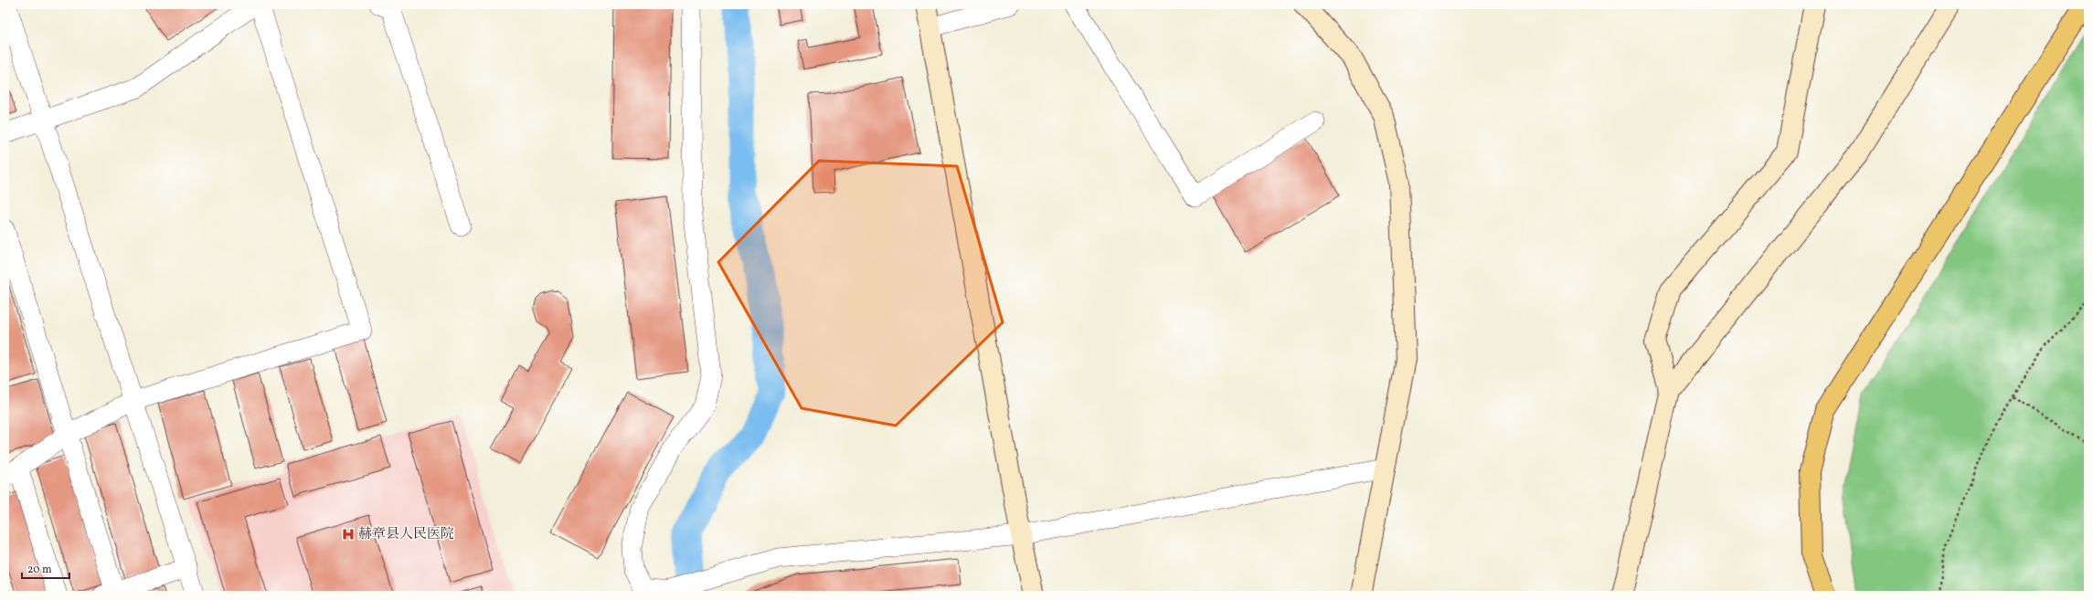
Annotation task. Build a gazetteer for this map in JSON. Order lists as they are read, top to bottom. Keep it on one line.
{"places":{"hospital":["赫章县人民医院"]},"scale_bar":"20 m"}
